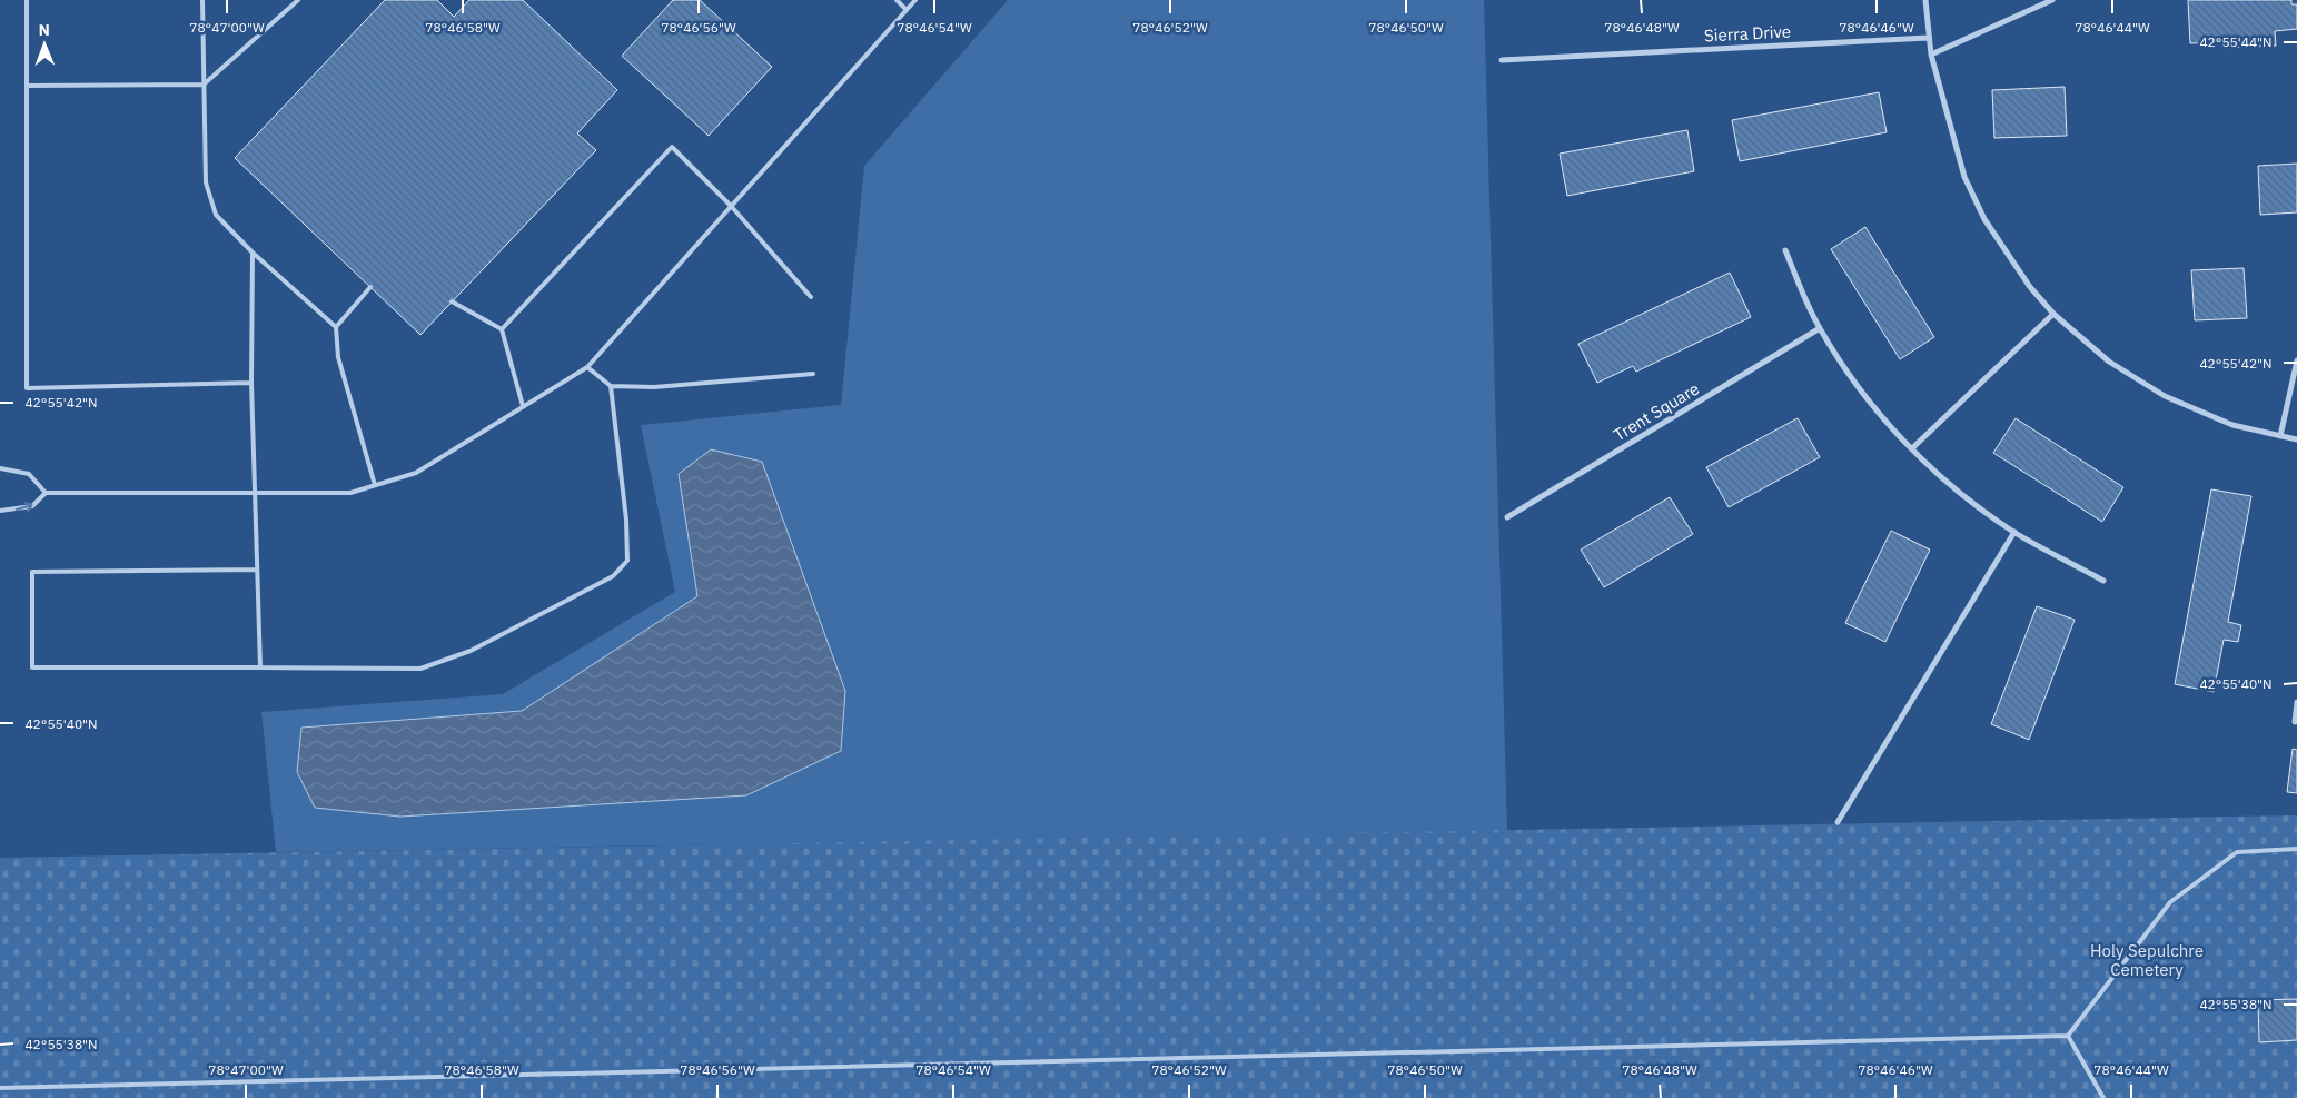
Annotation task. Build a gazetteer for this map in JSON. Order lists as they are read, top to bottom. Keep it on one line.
{"streets":{"street":["Sierra Drive","Trent Square"]},"parks":["Holy Sepulchre Cemetery"],"north":"top","coordinates":["78°47'00\"W","78°46'58\"W","78°46'56\"W","78°46'54\"W","78°46'52\"W","78°46'50\"W","78°46'48\"W","78°46'46\"W","78°46'44\"W","42°55'44\"N","42°55'42\"N","42°55'40\"N","42°55'38\"N"]}
